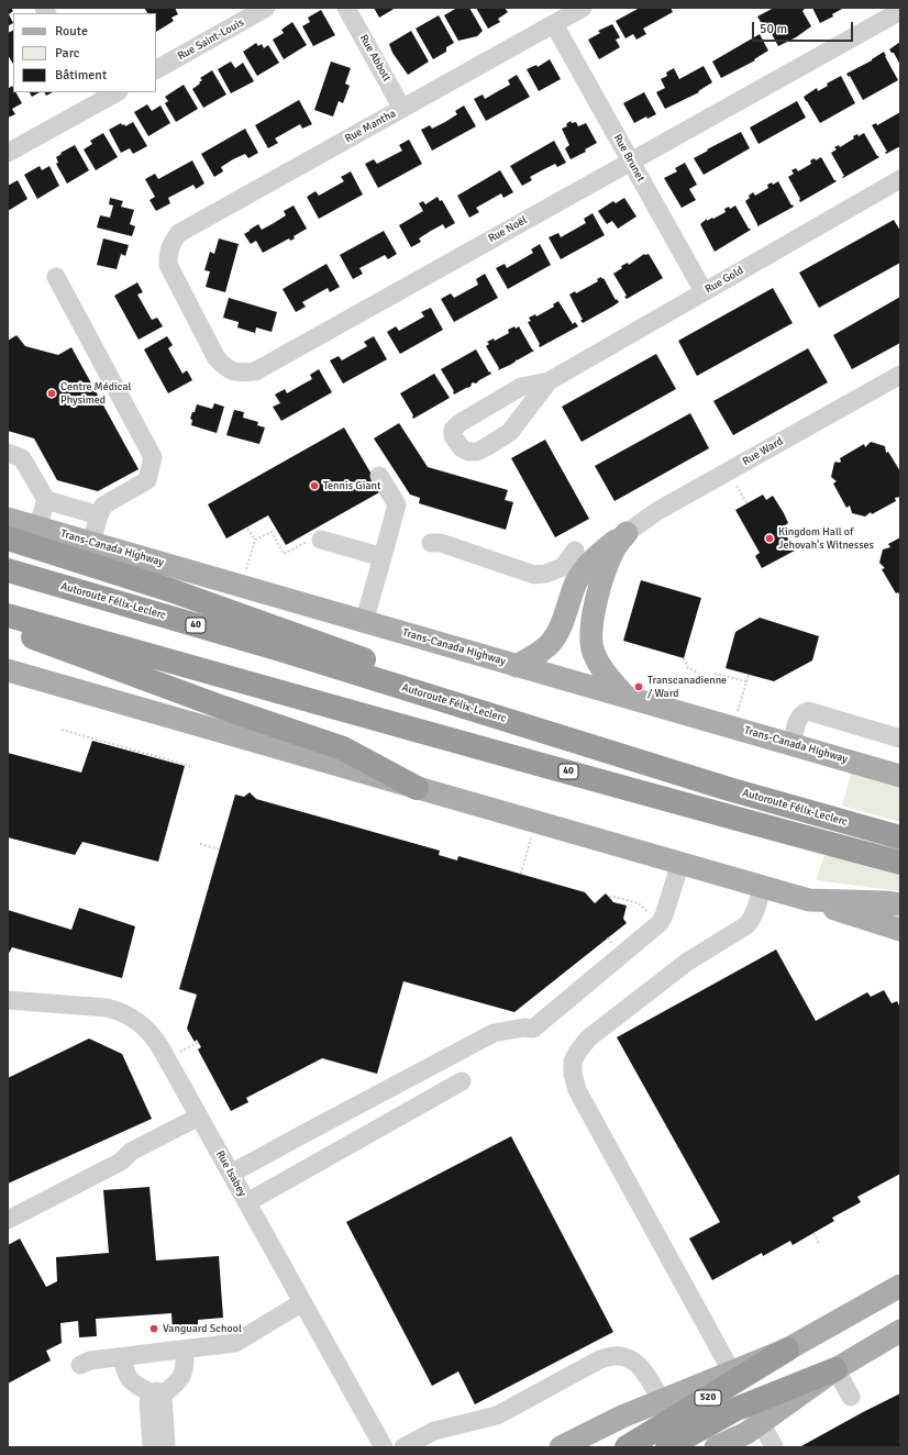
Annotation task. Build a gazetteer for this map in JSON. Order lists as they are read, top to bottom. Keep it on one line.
{"streets":{"highway":["Autoroute Félix-Leclerc","40","520"],"main road":["Trans-Canada Highway"],"street":["Rue Saint-Louis","Rue Abbott","Rue Mantha","Rue Brunet","Rue Noël","Rue Gold","Rue Ward","Rue Isabey"]},"crossings":[["Rue Abbott","Rue Mantha"],["Rue Mantha","Rue Brunet"],["Rue Mantha","Rue Noël"],["Rue Brunet","Rue Noël"],["Rue Brunet","Rue Gold"]],"places":["Centre Médical Physimed","Tennis Giant","Kingdom Hall of Jehovah's Witnesses","Transcanadienne / Ward","Vanguard School"],"legend":["Route","Parc","Bâtiment"],"scale_bar":"50 m"}
